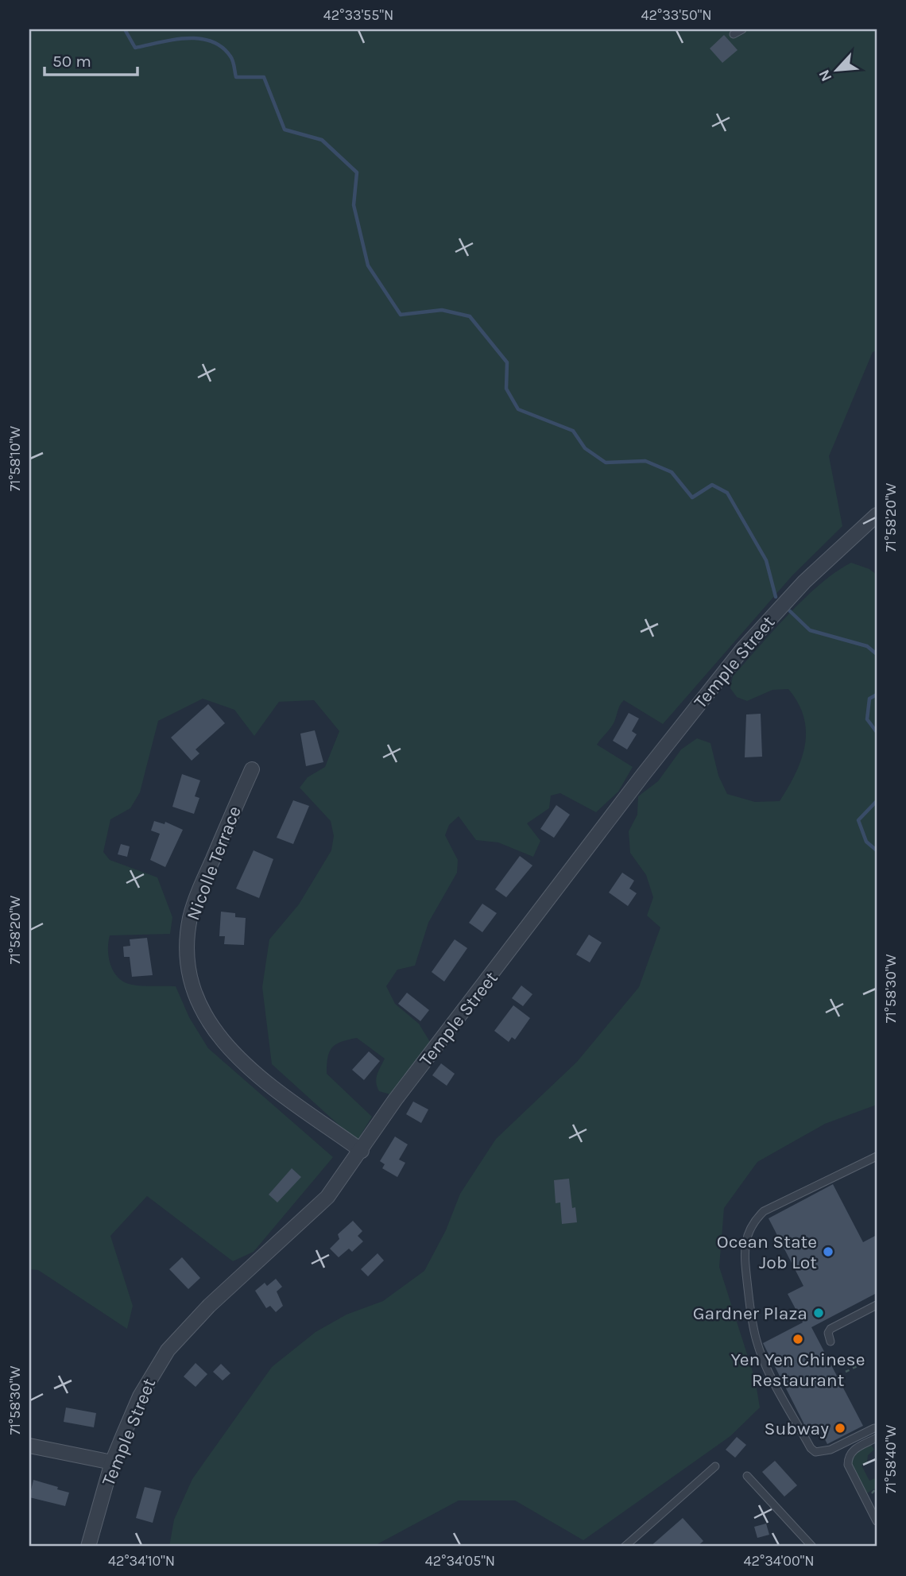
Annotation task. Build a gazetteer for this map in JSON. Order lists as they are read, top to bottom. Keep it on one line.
{"streets":{"street":["Temple Street","Nicolle Terrace"]},"crossings":[["Temple Street","Nicolle Terrace"]],"places":["Ocean State Job Lot","Gardner Plaza","Yen Yen Chinese Restaurant","Subway"],"scale_bar":"50 m","north":"bottom left","coordinates":["42°33'55\"N","42°33'50\"N","71°58'10\"W","71°58'20\"W","71°58'30\"W","71°58'40\"W","42°34'10\"N","42°34'05\"N","42°34'00\"N"]}
